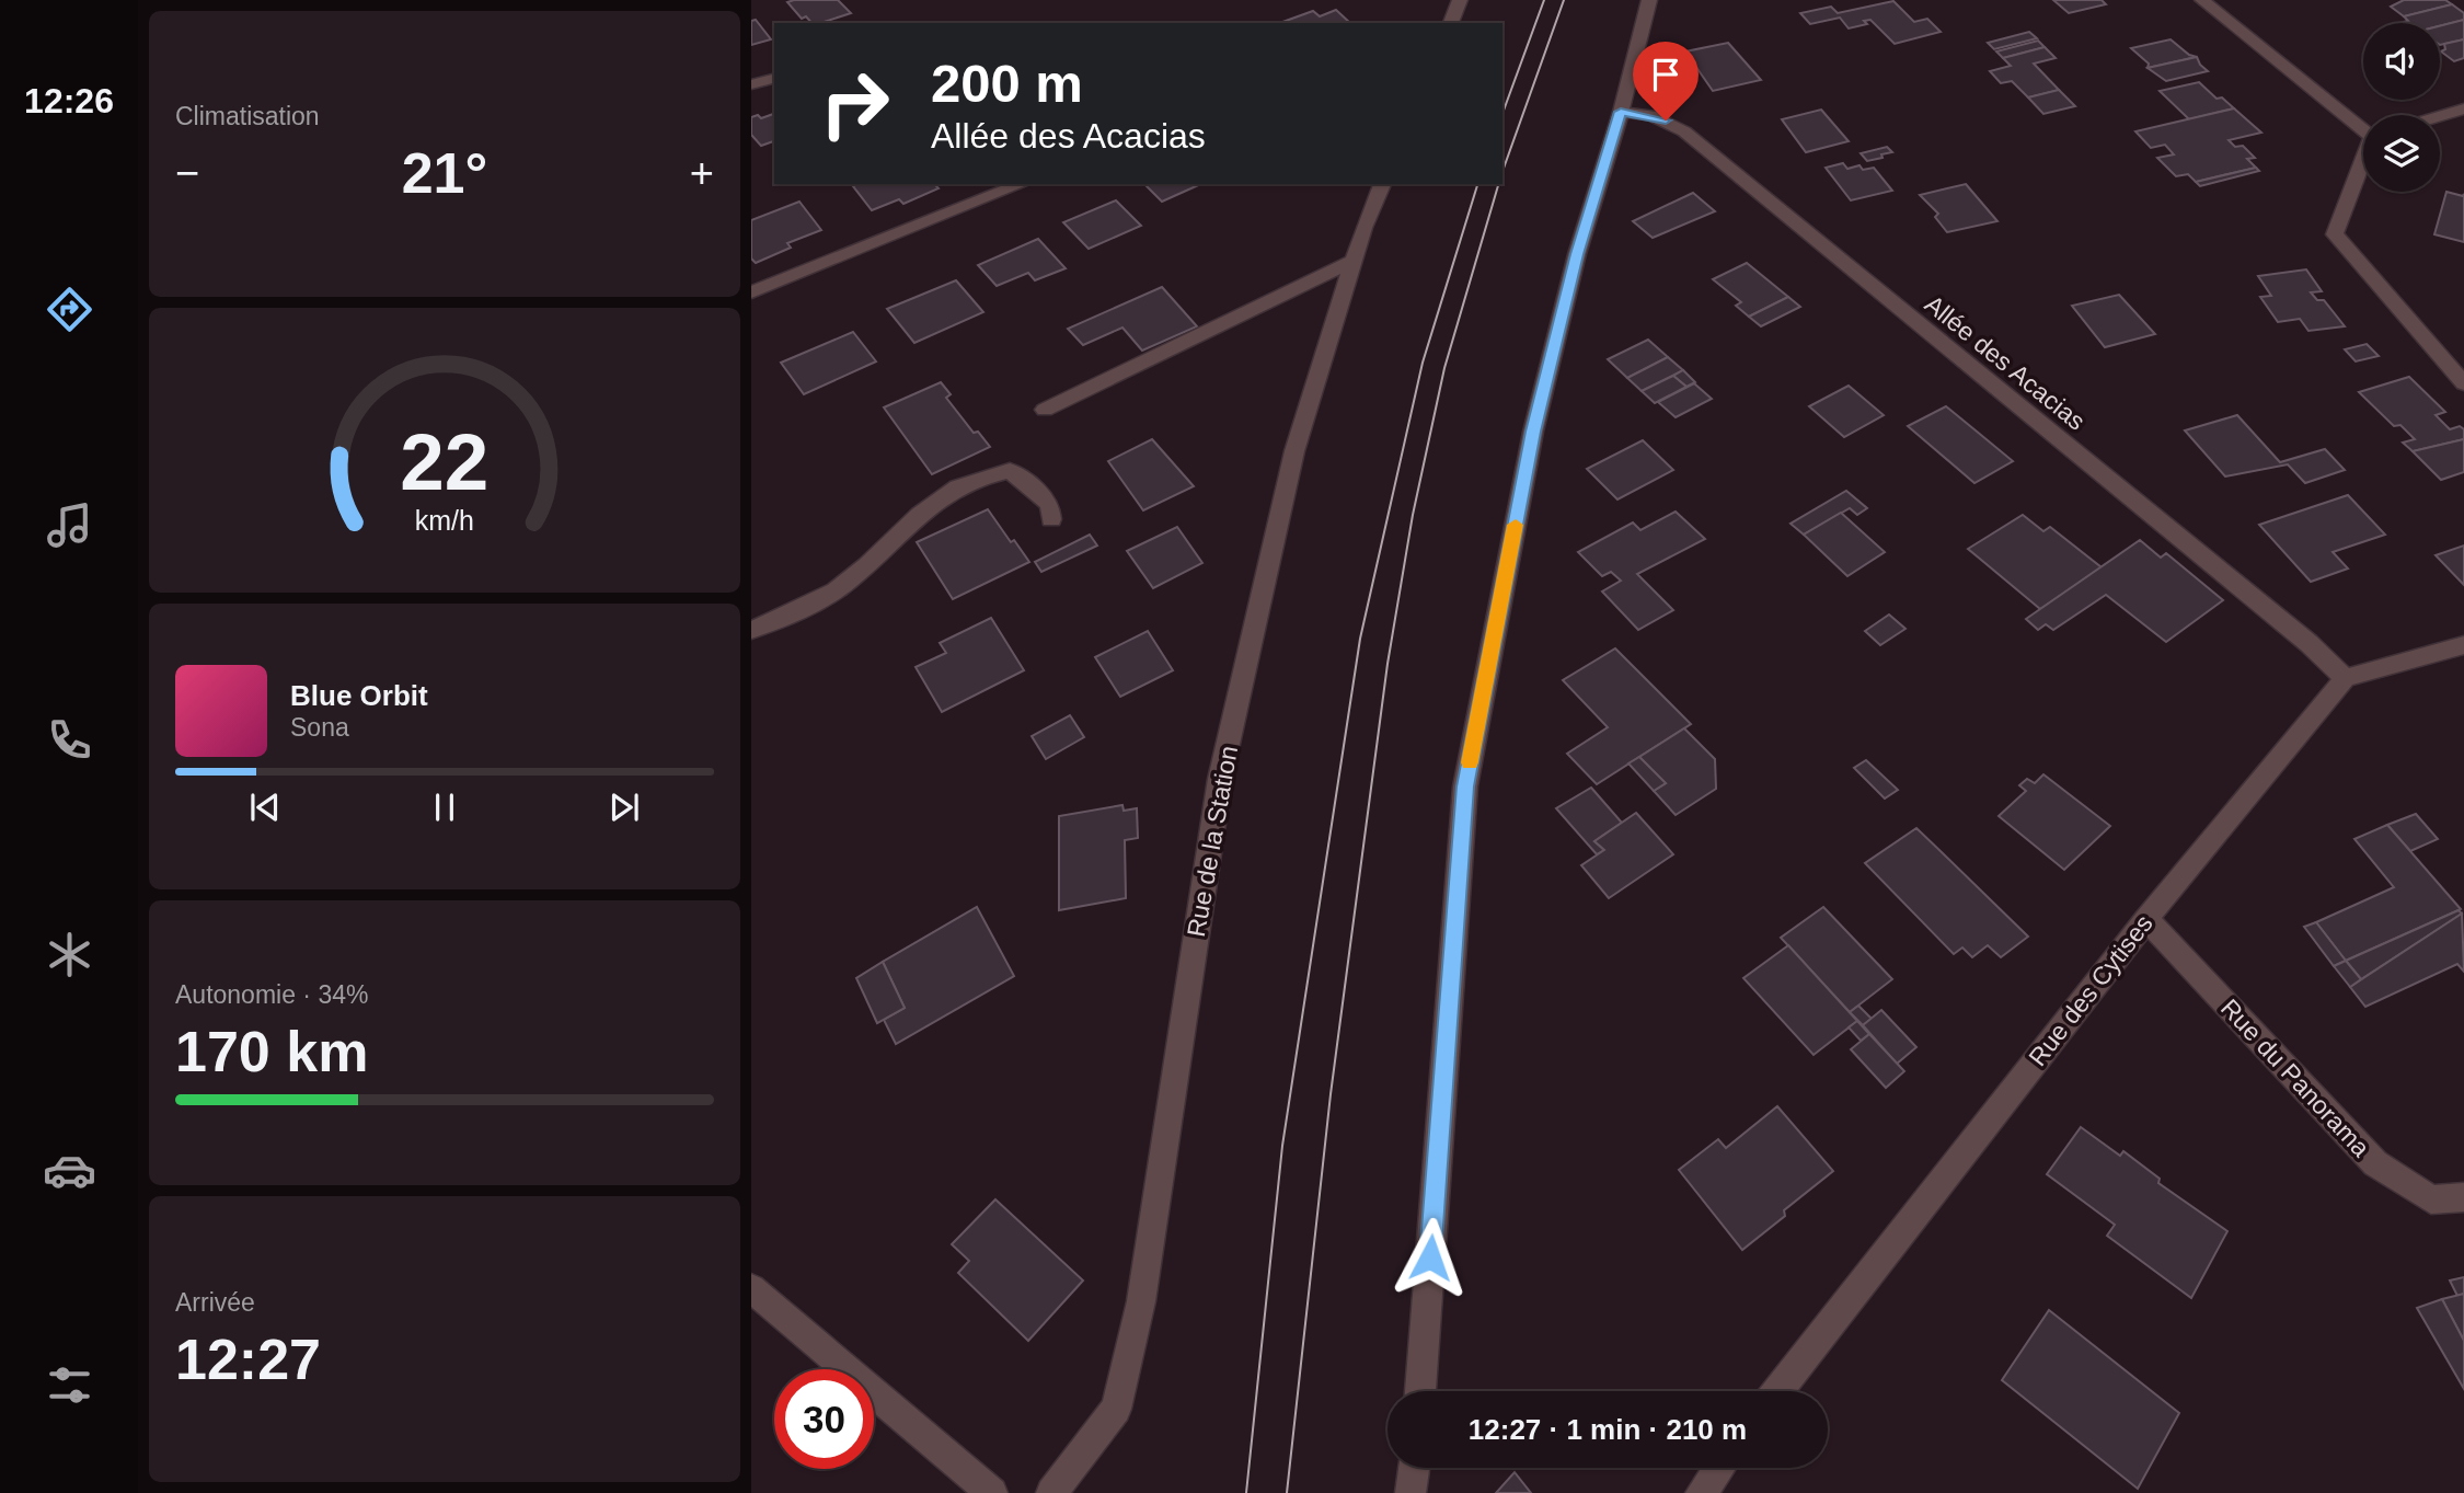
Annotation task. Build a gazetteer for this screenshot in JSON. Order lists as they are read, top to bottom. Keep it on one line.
{"streets":{"street":["Allée des Acacias","Rue de la Station","Rue des Cytises","Rue du Panorama"]},"crossings":[["Allée des Acacias","Rue des Cytises"],["Rue des Cytises","Rue du Panorama"]],"page":{"tabs":"12:26","tile":["Climatisation",["Autonomie · 34%","170 km"],["Arrivée","12:27"]],"turn":["200 m","Allée des Acacias"],"heat":["−","21°","+"],"song":["Blue Orbit","Sona"],"limit":"30","trip":"12:27 · 1 min · 210 m","gauge":["22","km/h"]}}
